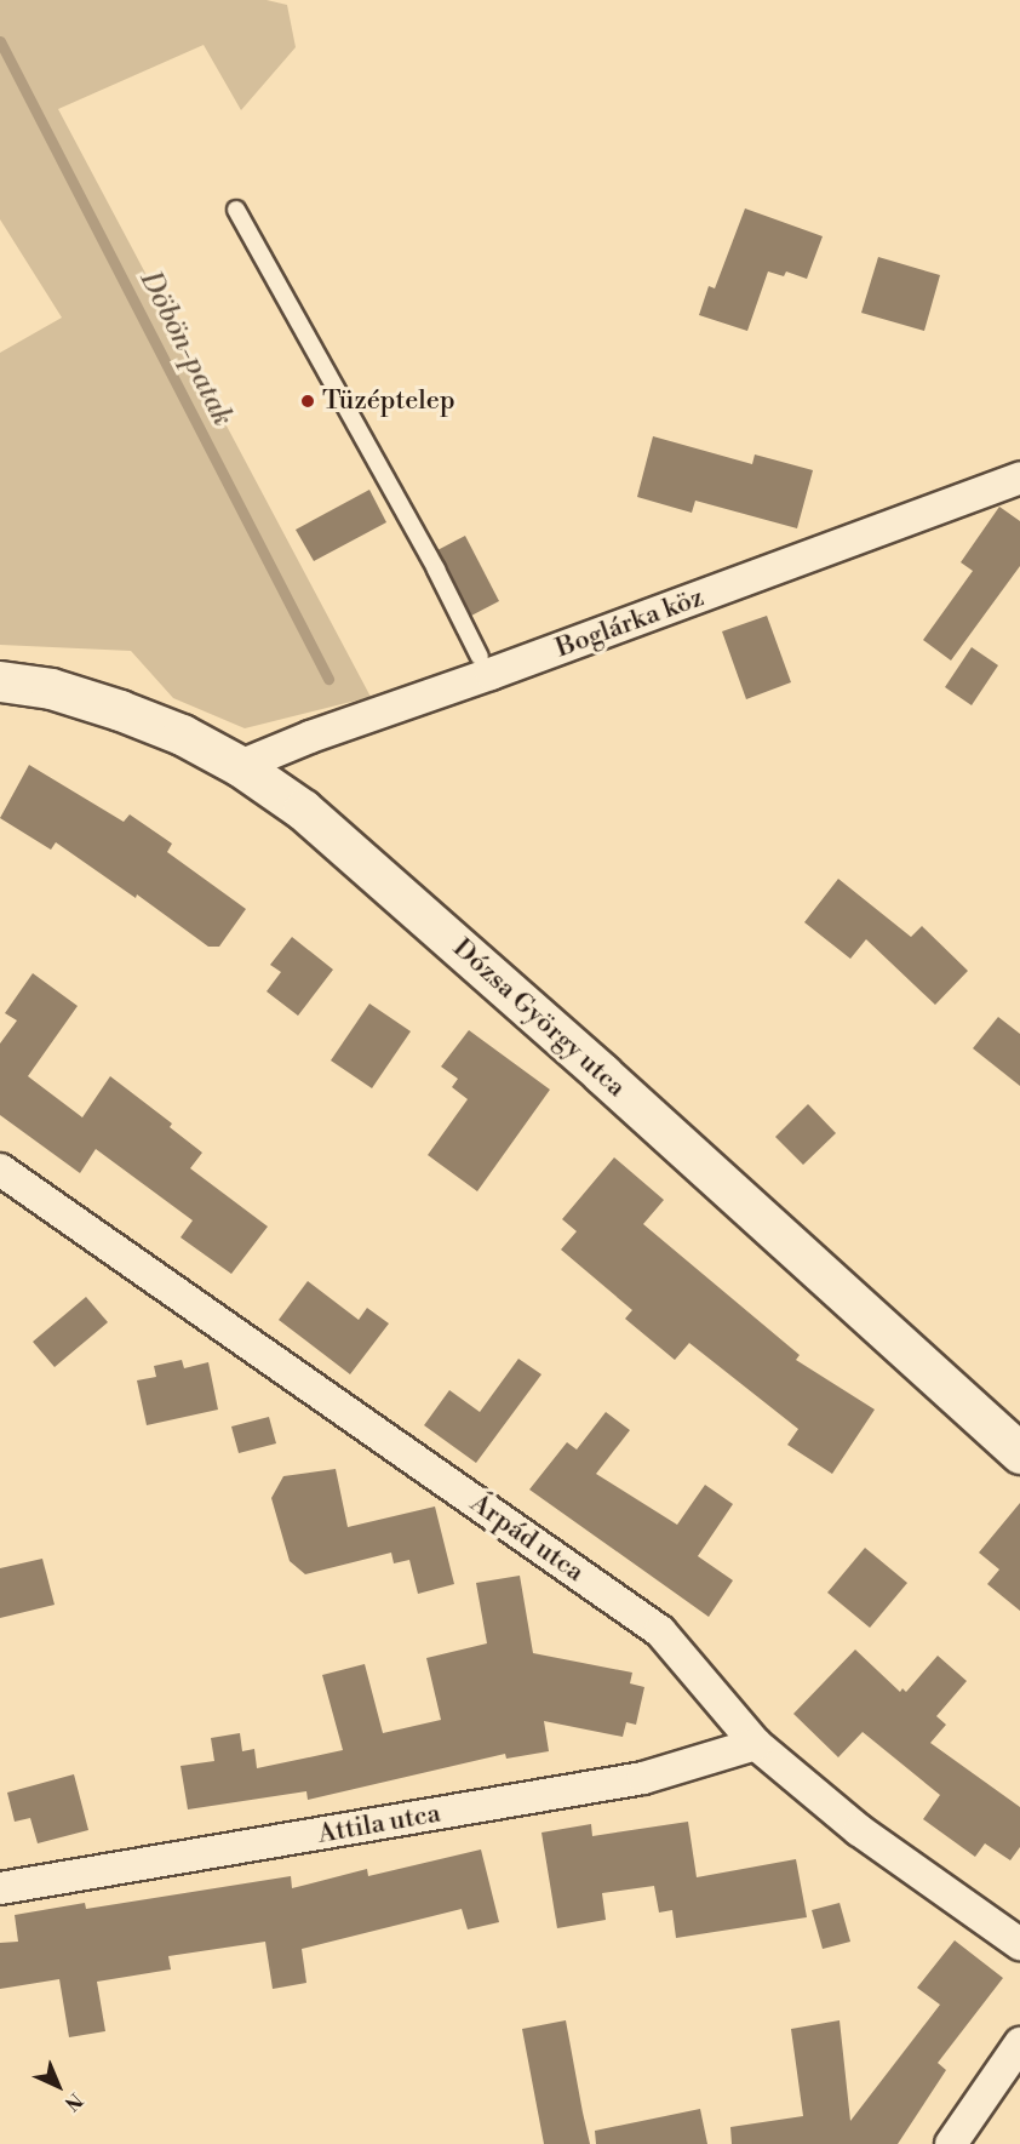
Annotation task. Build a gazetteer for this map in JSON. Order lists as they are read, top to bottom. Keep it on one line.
{"streets":{"main road":["Dózsa György utca"],"street":["Boglárka köz","Árpád utca","Attila utca"]},"crossings":[["Boglárka köz","Dózsa György utca"],["Árpád utca","Attila utca"]],"water":["Döbön-patak"],"places":["Tüzéptelep"],"north":"bottom right"}
